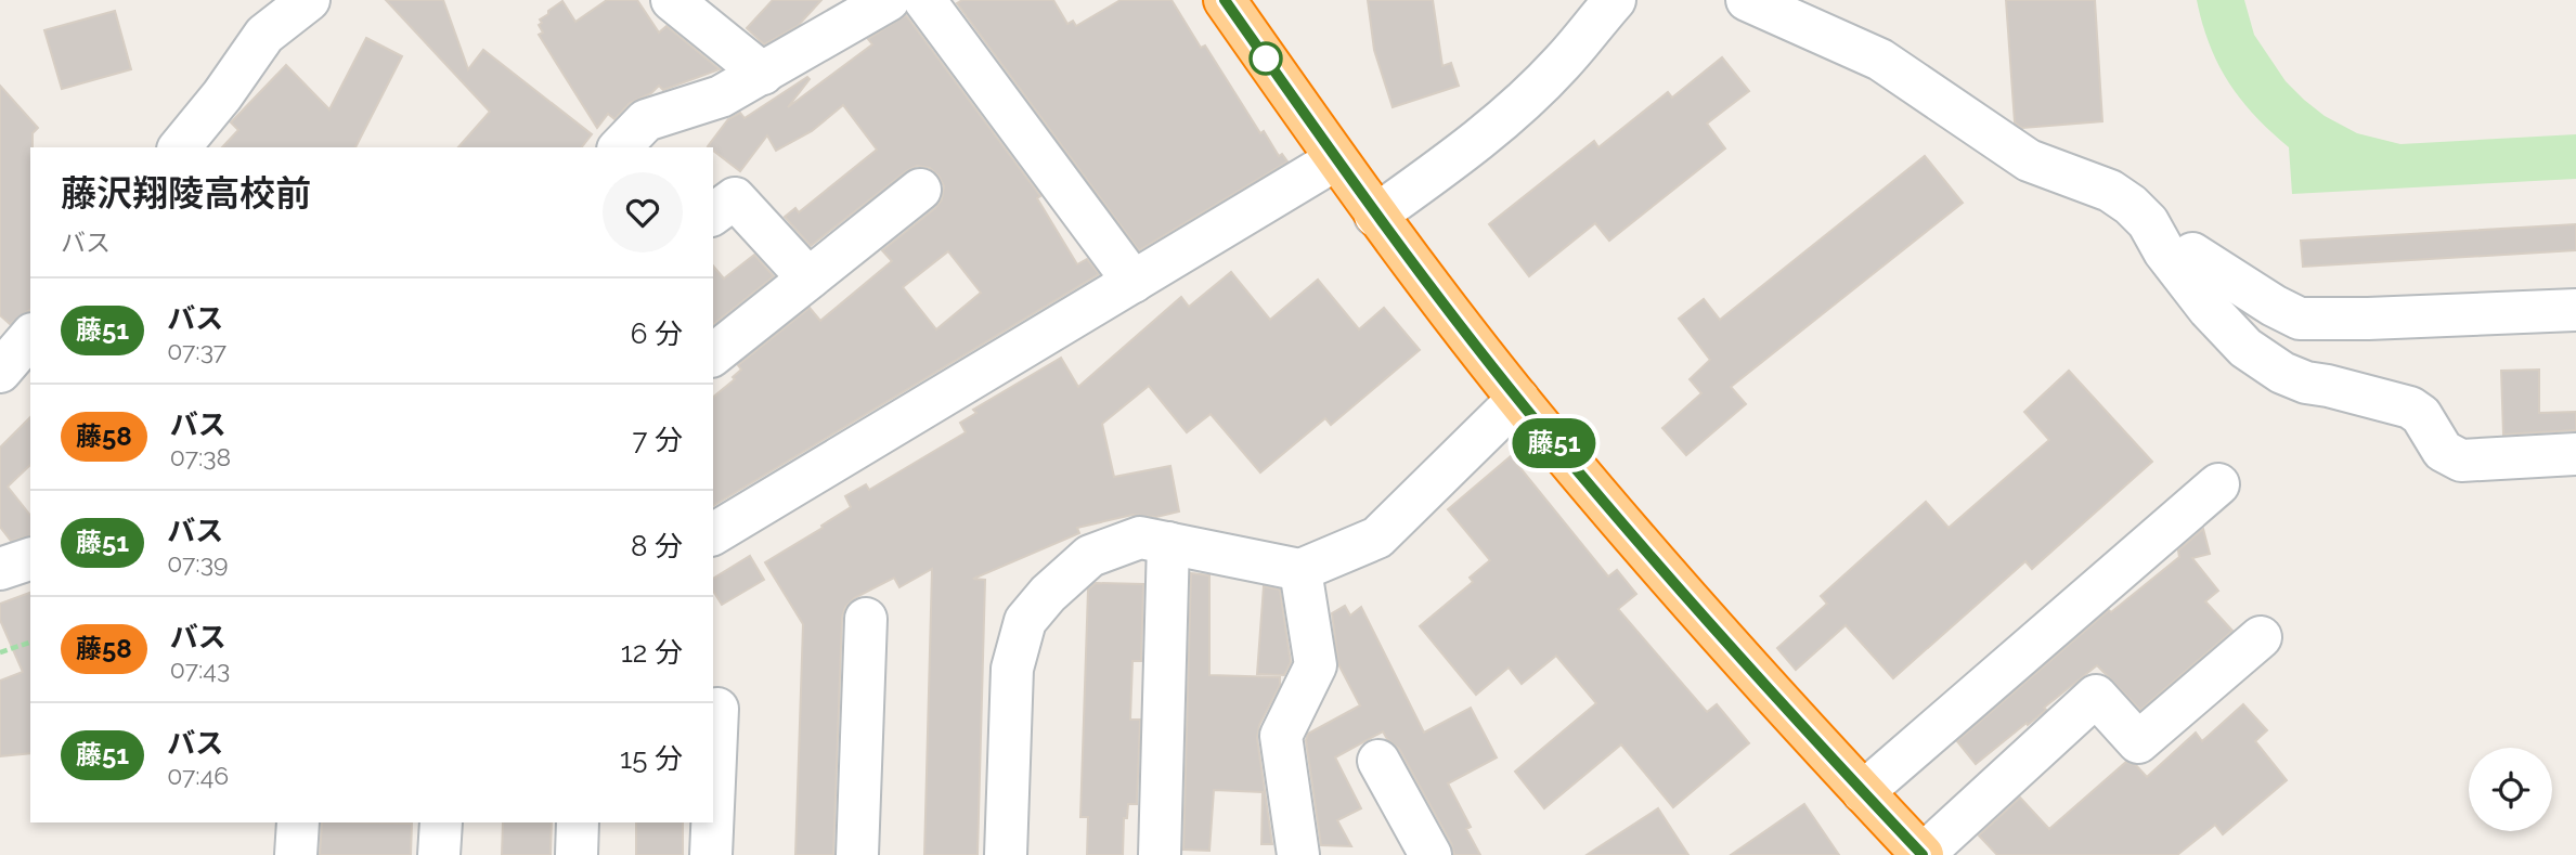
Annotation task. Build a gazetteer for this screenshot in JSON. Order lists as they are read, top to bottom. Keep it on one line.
{"lines":["bus line 藤51"],"page":{"on_map":"藤51","heading":["藤沢翔陵高校前","バス"],"list":[{"mark":"藤51","name":"バス","note":"07:37","value":"6 分"},{"mark":"藤58","name":"バス","note":"07:38","value":"7 分"},{"mark":"藤51","name":"バス","note":"07:39","value":"8 分"},{"mark":"藤58","name":"バス","note":"07:43","value":"12 分"},{"mark":"藤51","name":"バス","note":"07:46","value":"15 分"}]}}
